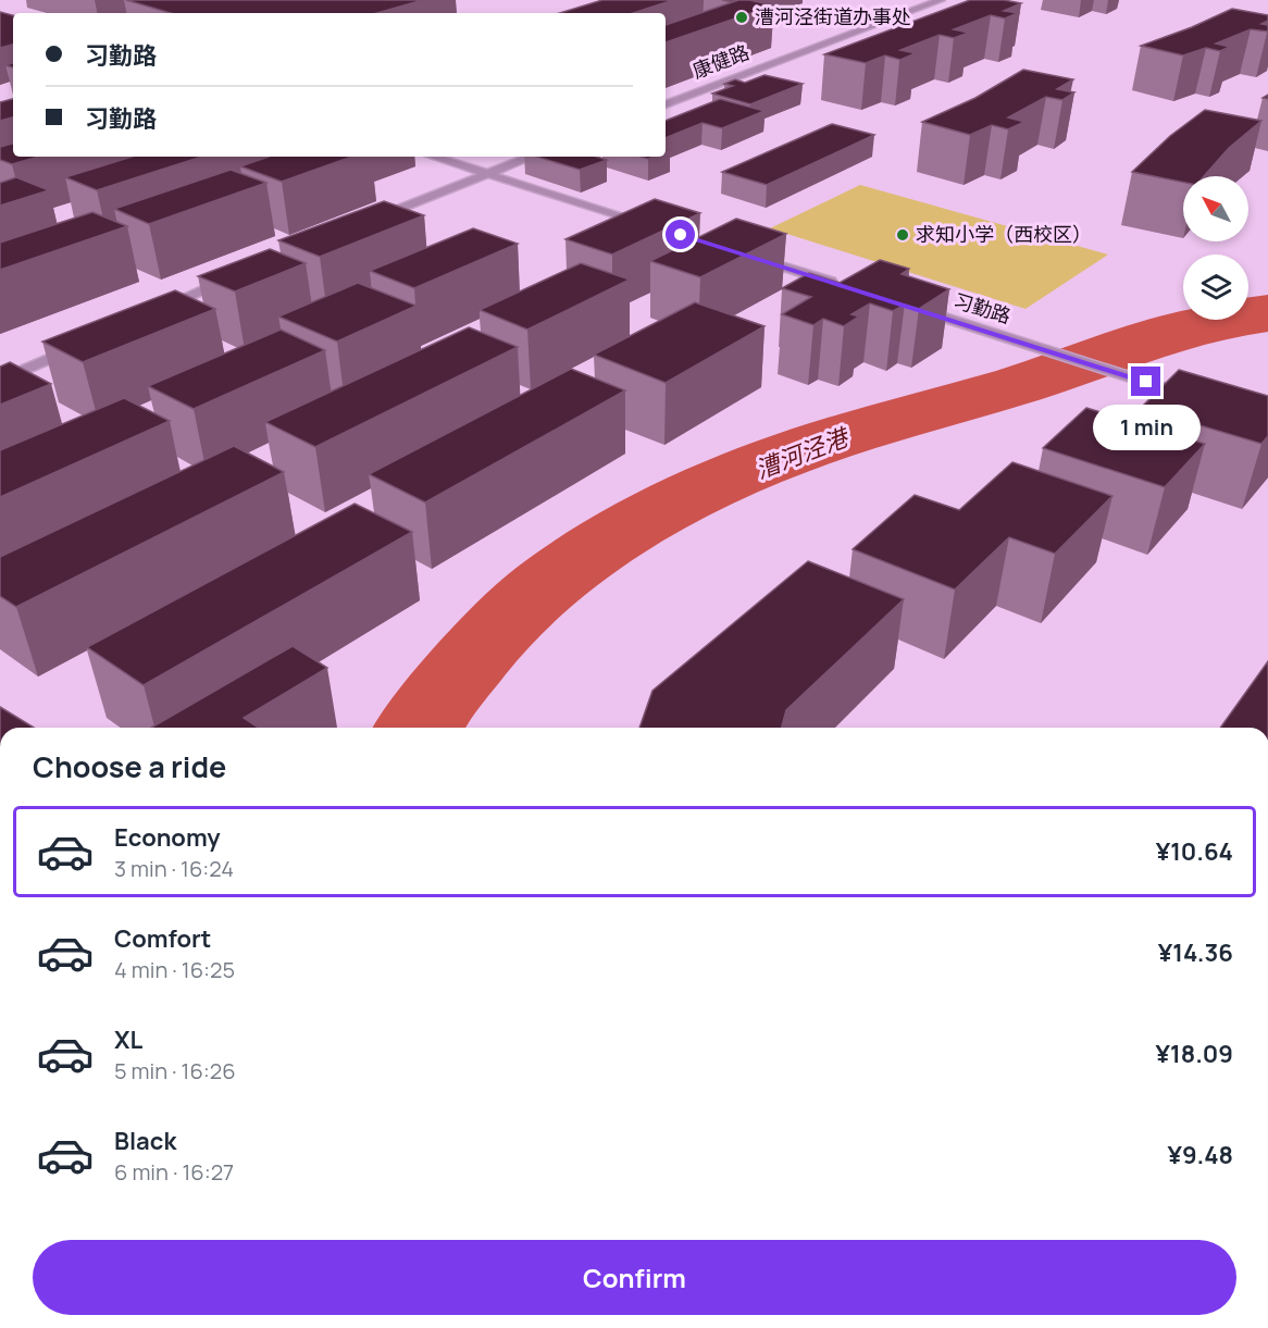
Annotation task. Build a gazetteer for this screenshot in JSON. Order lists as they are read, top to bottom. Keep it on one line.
{"streets":{"street":["康健路","习勤路"]},"water":["漕河泾港"],"places":["漕河泾街道办事处","求知小学（西校区）"],"north":"top left","page":{"banner":["习勤路","习勤路"],"bubble":"1 min","heading":"Choose a ride","list":[{"name":"Economy","note":"3 min · 16:24","value":"¥10.64"},{"name":"Comfort","note":"4 min · 16:25","value":"¥14.36"},{"name":"XL","note":"5 min · 16:26","value":"¥18.09"},{"name":"Black","note":"6 min · 16:27","value":"¥9.48"}],"buttons":"Confirm"}}
